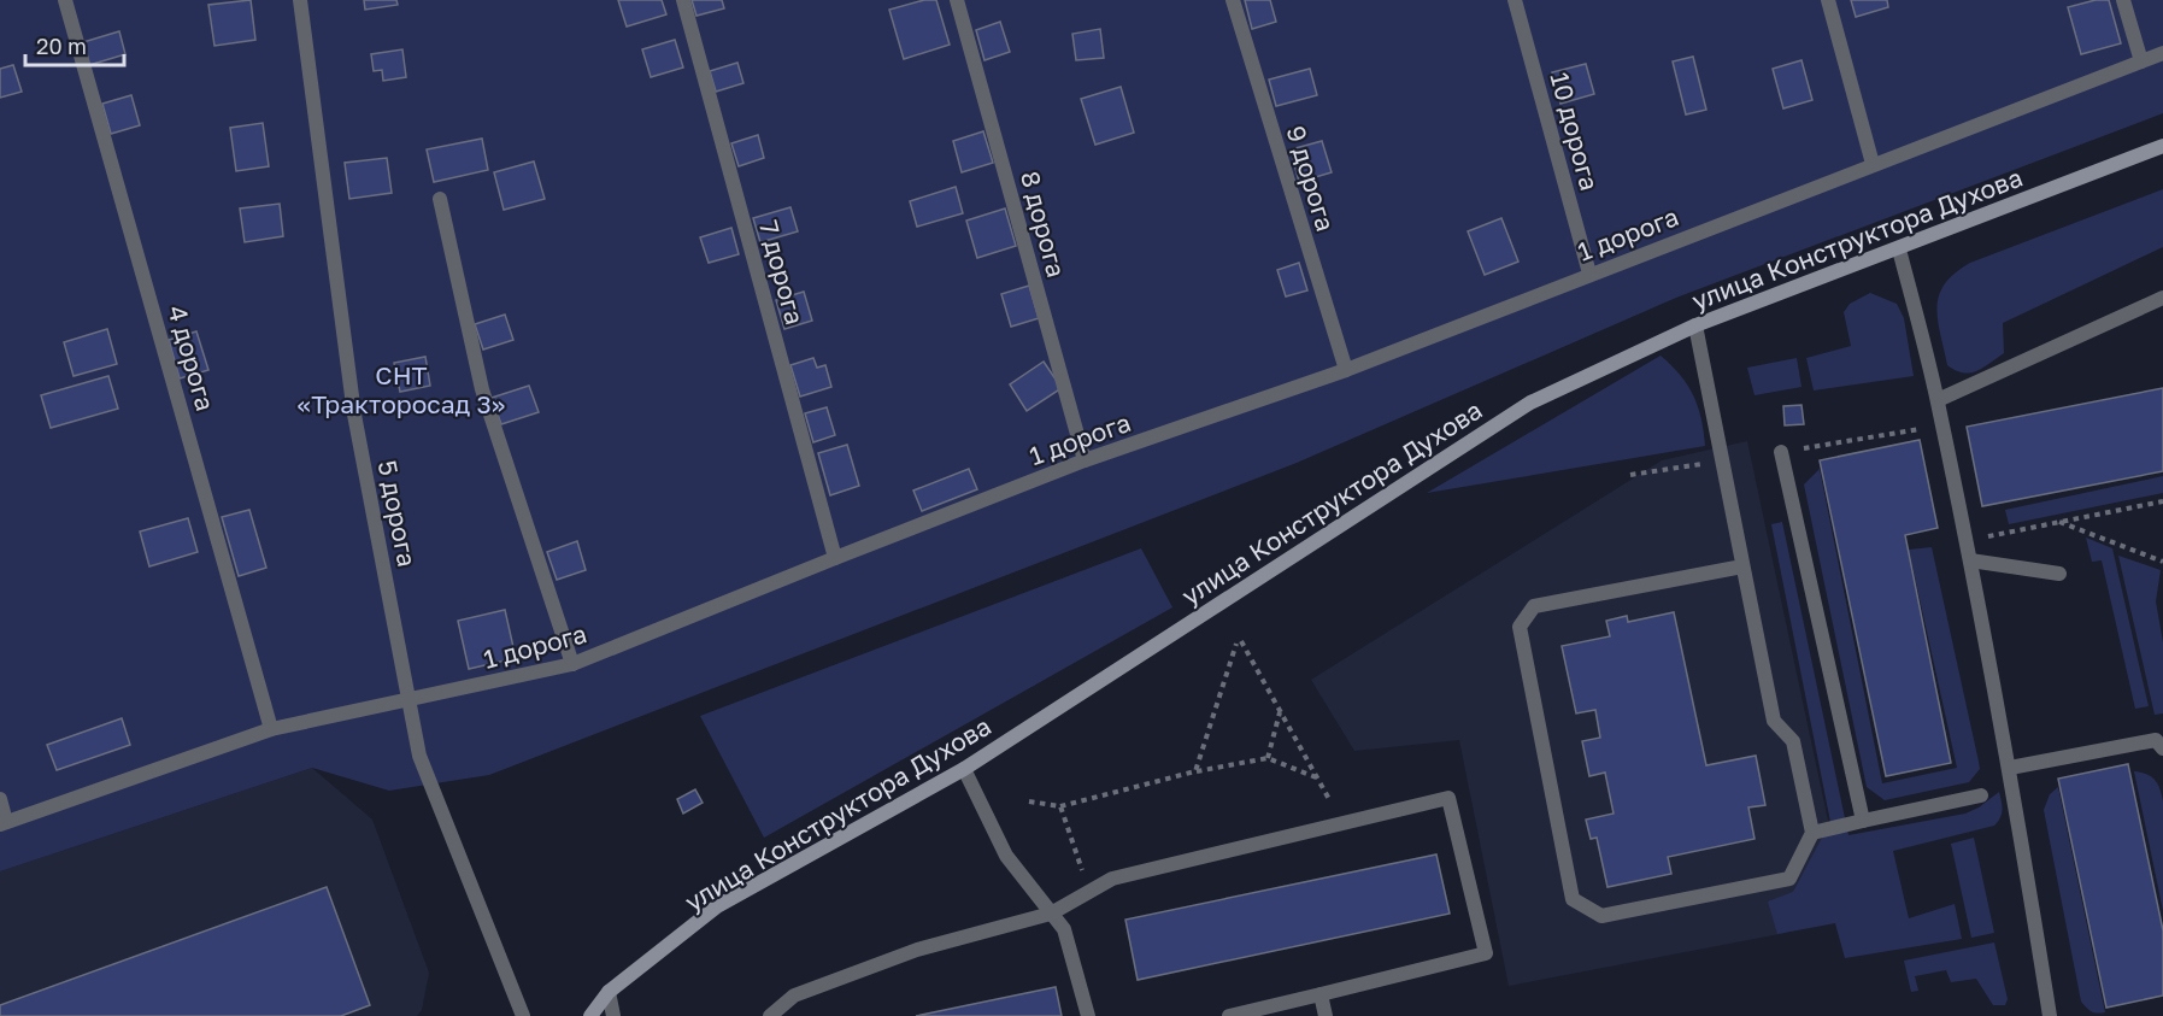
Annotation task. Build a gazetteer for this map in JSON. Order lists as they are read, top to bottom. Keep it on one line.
{"streets":{"street":["10 дорога","9 дорога","8 дорога","1 дорога","улица Конструктора Духова","7 дорога","4 дорога","5 дорога"]},"crossings":[["10 дорога","1 дорога"],["9 дорога","1 дорога"],["8 дорога","1 дорога"],["1 дорога","7 дорога"],["1 дорога","4 дорога"],["1 дорога","5 дорога"]],"parks":["СНТ «Тракторосад 3»"],"scale_bar":"20 m"}
